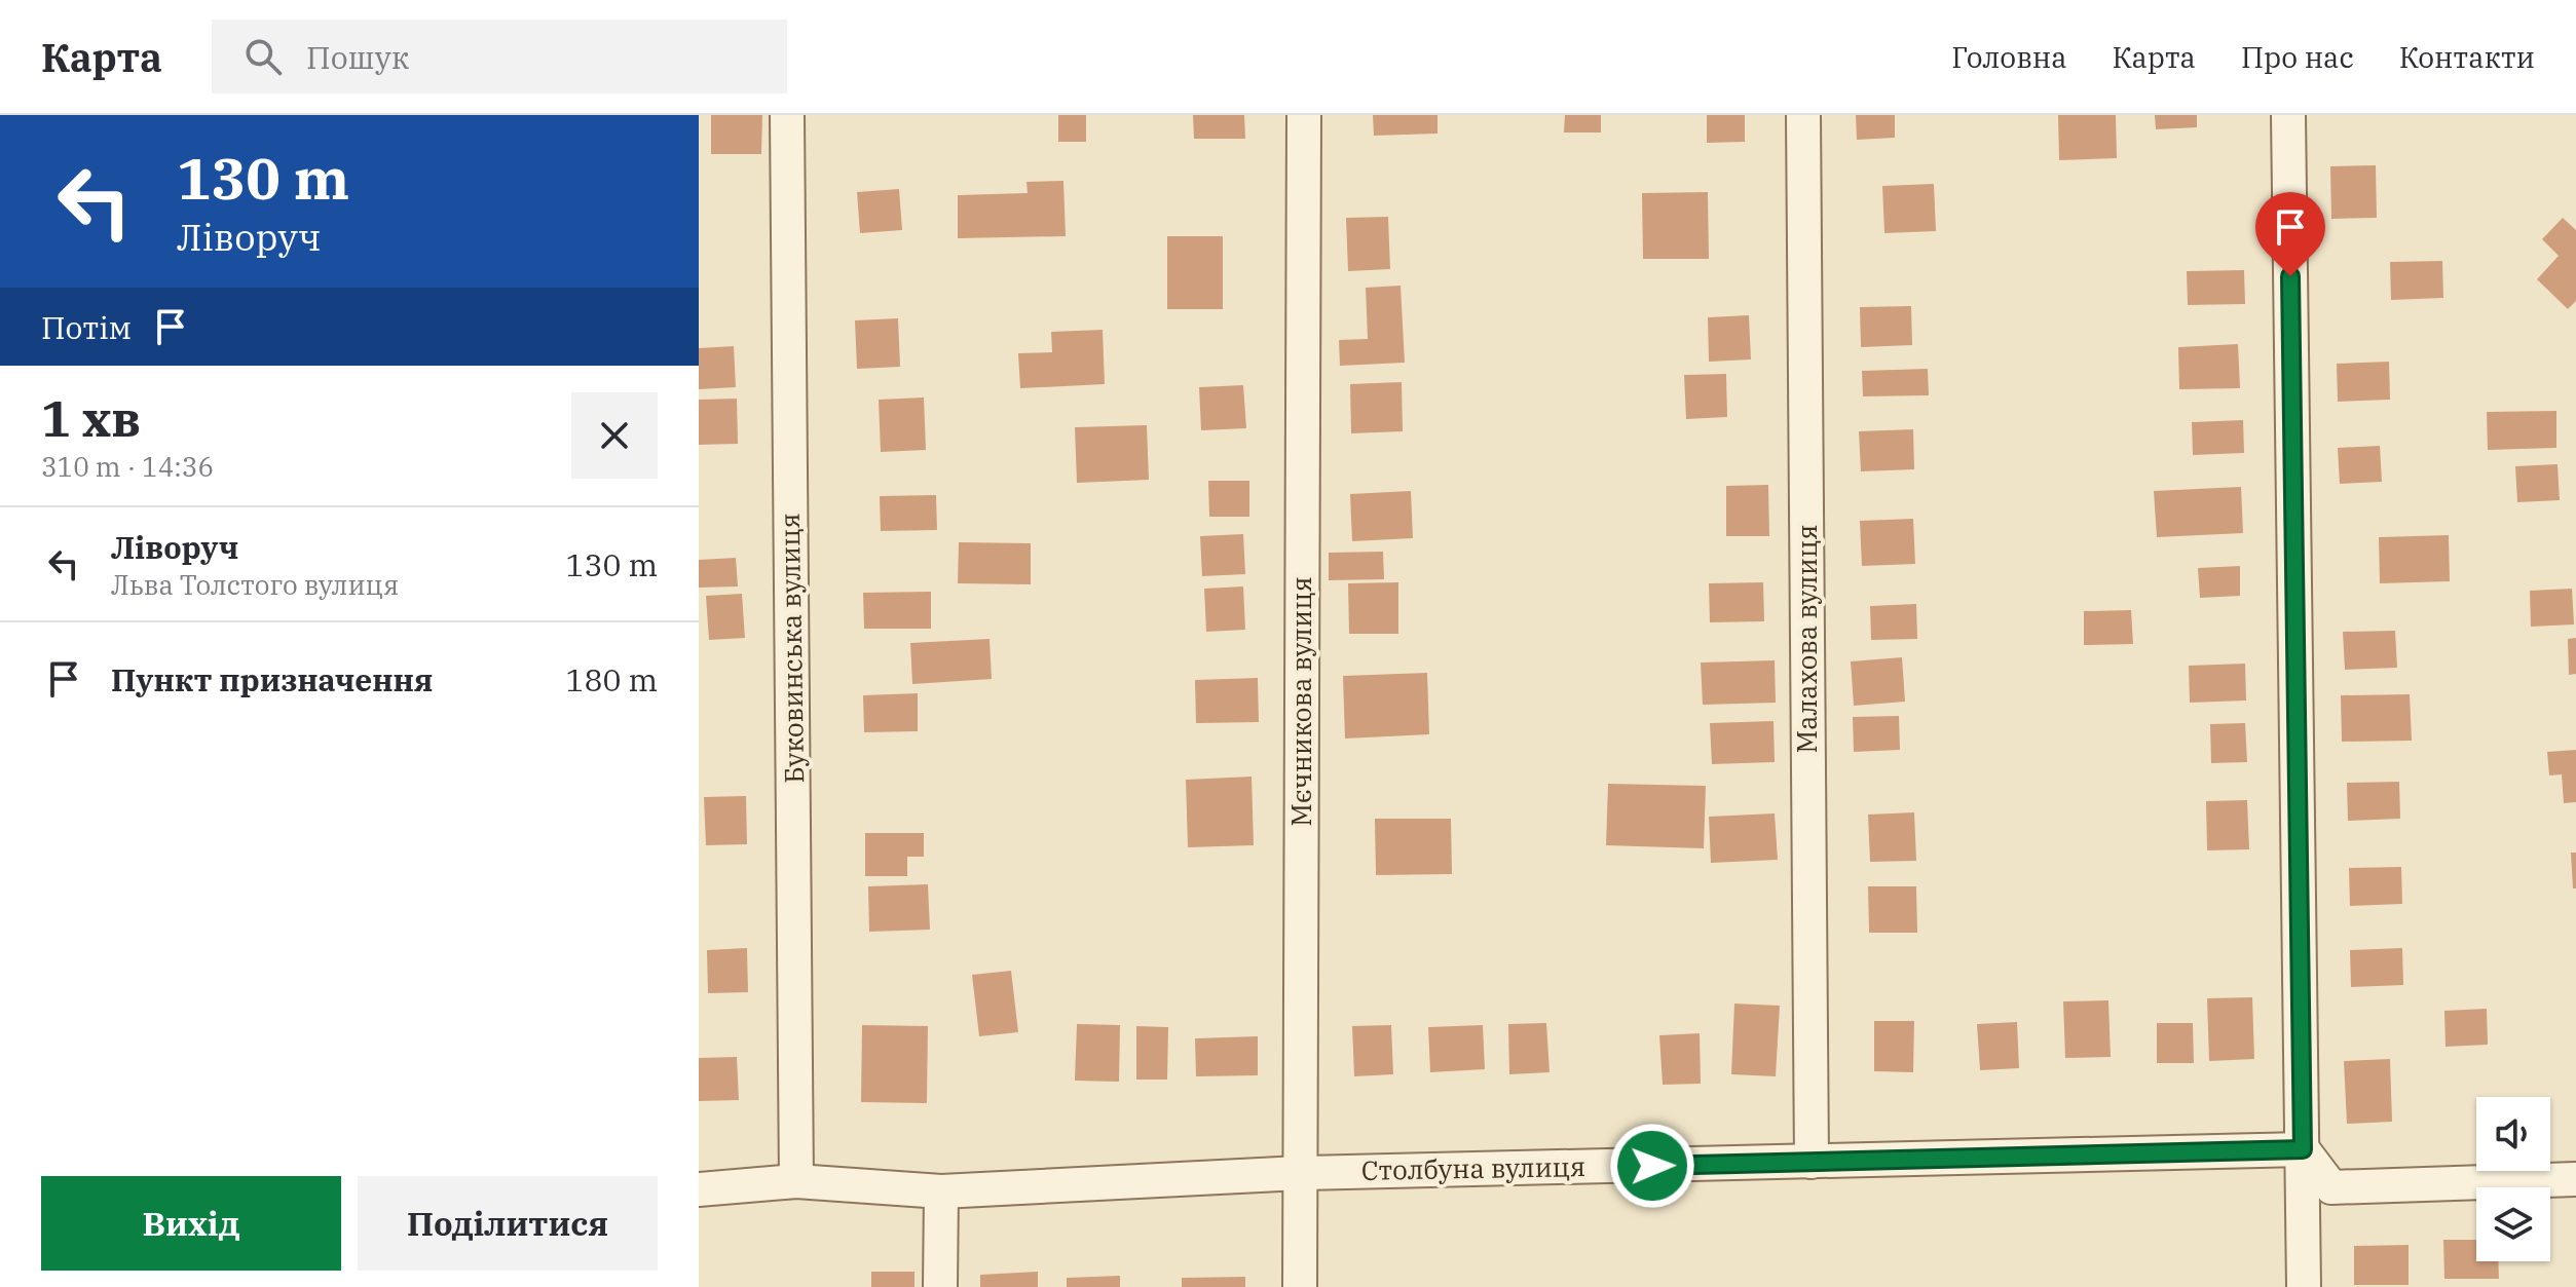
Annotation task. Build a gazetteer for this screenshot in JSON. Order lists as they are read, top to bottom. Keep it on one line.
{"streets":{"street":["Малахова вулиця","Буковинська вулиця","Мєчникова вулиця","Столбуна вулиця"]},"crossings":[["Малахова вулиця","Столбуна вулиця"],["Буковинська вулиця","Столбуна вулиця"],["Мєчникова вулиця","Столбуна вулиця"]],"page":{"header":"Карта","search":"Пошук","nav":["Головна","Карта","Про нас","Контакти"],"turn":["130 m","Ліворуч"],"then":"Потім","heading":["1 хв","310 m · 14:36"],"list":[{"name":"Ліворуч","note":"Льва Толстого вулиця","value":"130 m"},{"name":"Пункт призначення","value":"180 m"}],"buttons":["Вихід","Поділитися"]}}
